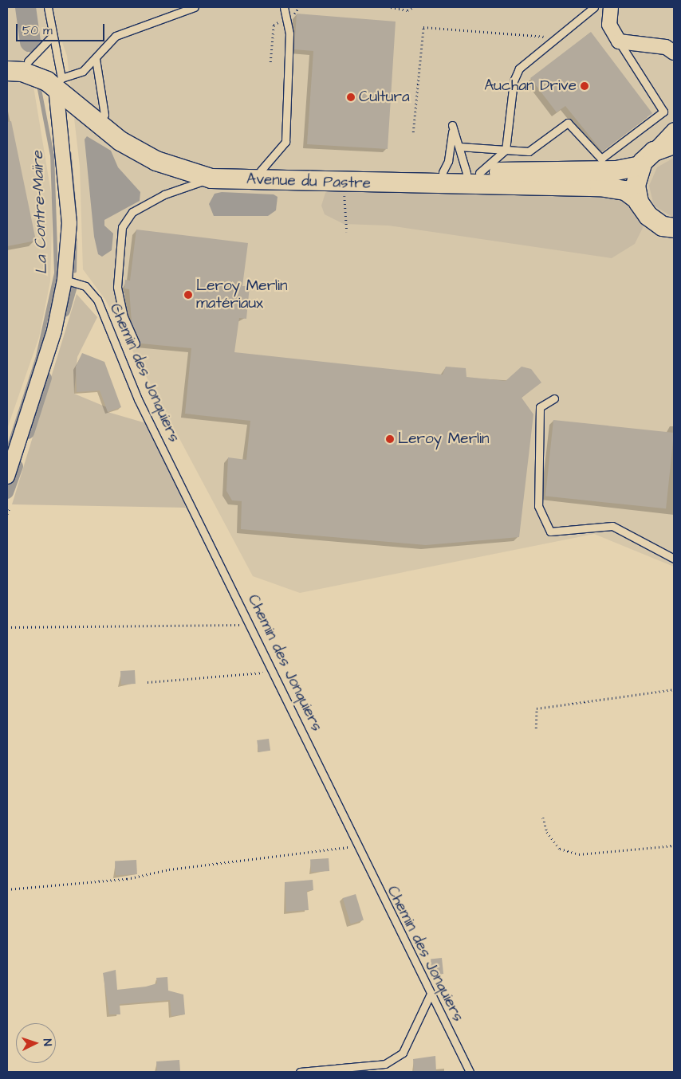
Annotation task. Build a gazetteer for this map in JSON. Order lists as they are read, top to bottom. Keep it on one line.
{"streets":{"street":["Avenue du Pastre"],"lane":["Chemin des Jonquiers"]},"water":["La Contre-Maïre"],"places":["Auchan Drive","Cultura","Leroy Merlin matériaux","Leroy Merlin"],"scale_bar":"50 m","north":"right"}
